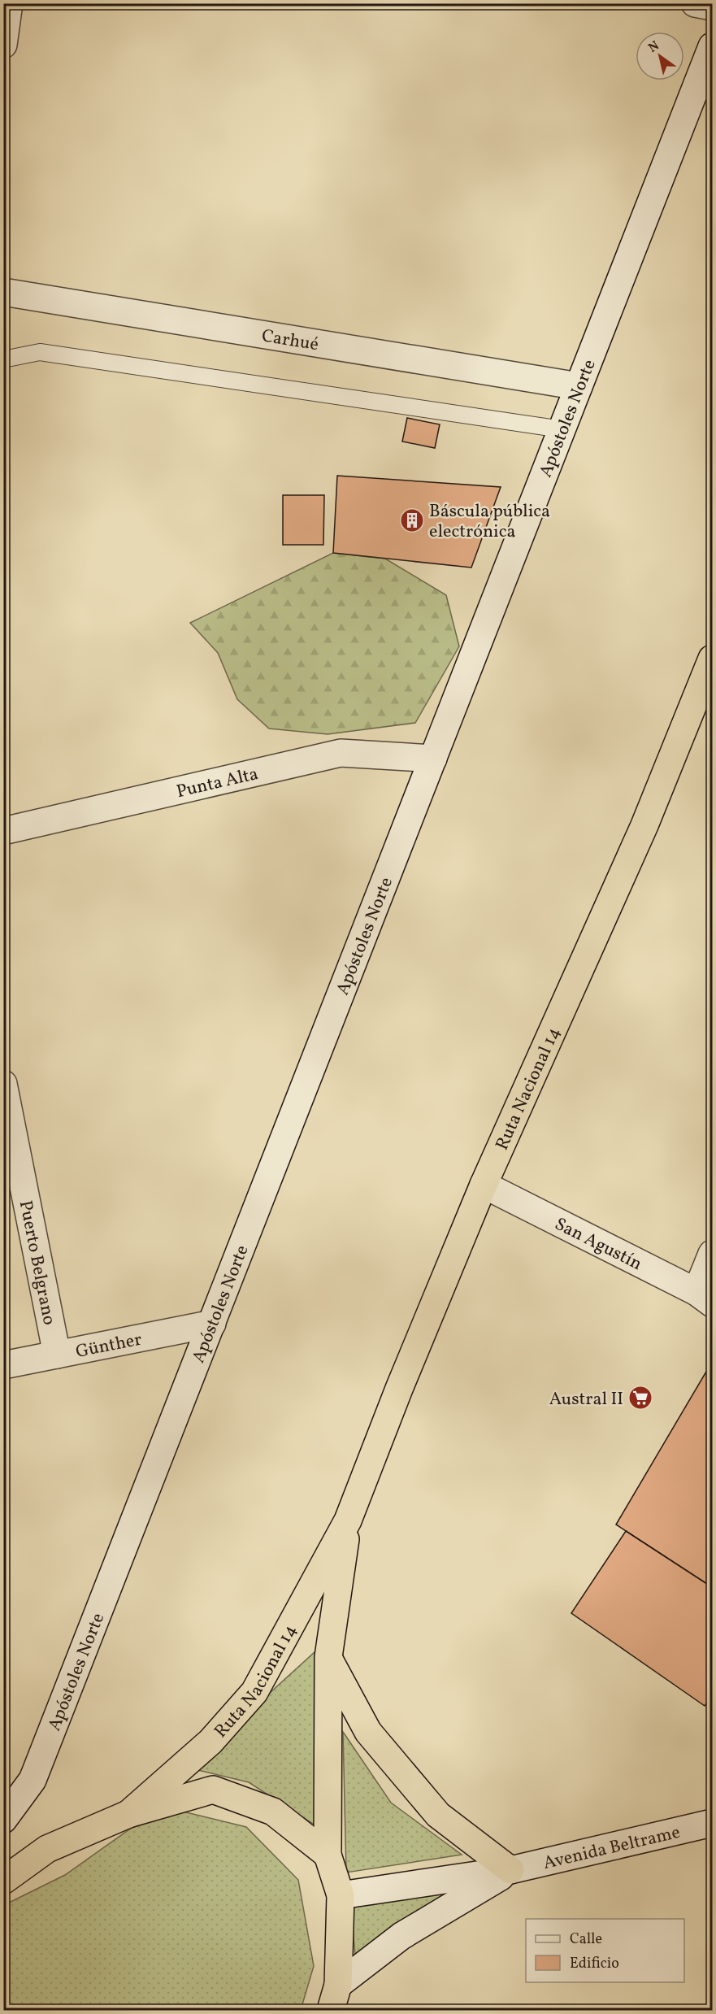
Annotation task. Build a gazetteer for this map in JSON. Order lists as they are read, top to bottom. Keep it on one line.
{"streets":{"highway":["Ruta Nacional 14"],"street":["Carhué","Apóstoles Norte","Punta Alta","San Agustín","Puerto Belgrano","Günther","Avenida Beltrame"]},"crossings":[["Carhué","Apóstoles Norte"],["Apóstoles Norte","Punta Alta"],["Apóstoles Norte","Günther"],["Ruta Nacional 14","San Agustín"],["Ruta Nacional 14","Avenida Beltrame"],["Puerto Belgrano","Günther"]],"places":{"building":["Báscula pública electrónica"],"supermarket":["Austral II"]},"legend":["Calle","Edificio"],"north":"top left"}
